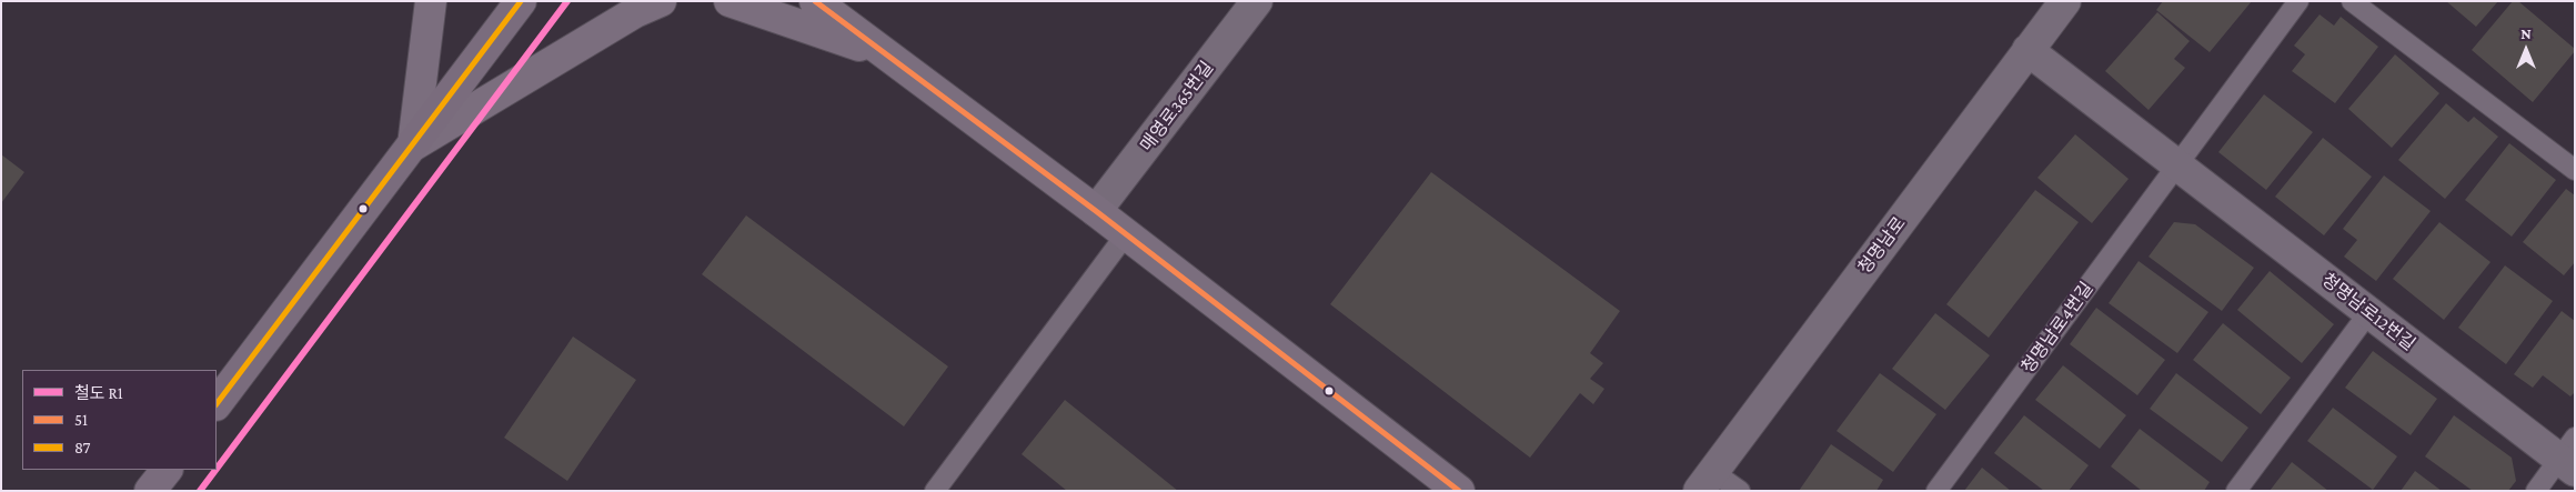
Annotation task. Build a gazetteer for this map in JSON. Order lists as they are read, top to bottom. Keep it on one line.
{"streets":{"street":["매영로365번길","청명남로","청명남로12번길"],"lane":["청명남로4번길"]},"crossings":[["청명남로","청명남로12번길"],["청명남로12번길","청명남로4번길"]],"lines":["rail line R1","transit line 51","transit line 87"],"legend":["철도 R1","51","87"],"north":"top"}
